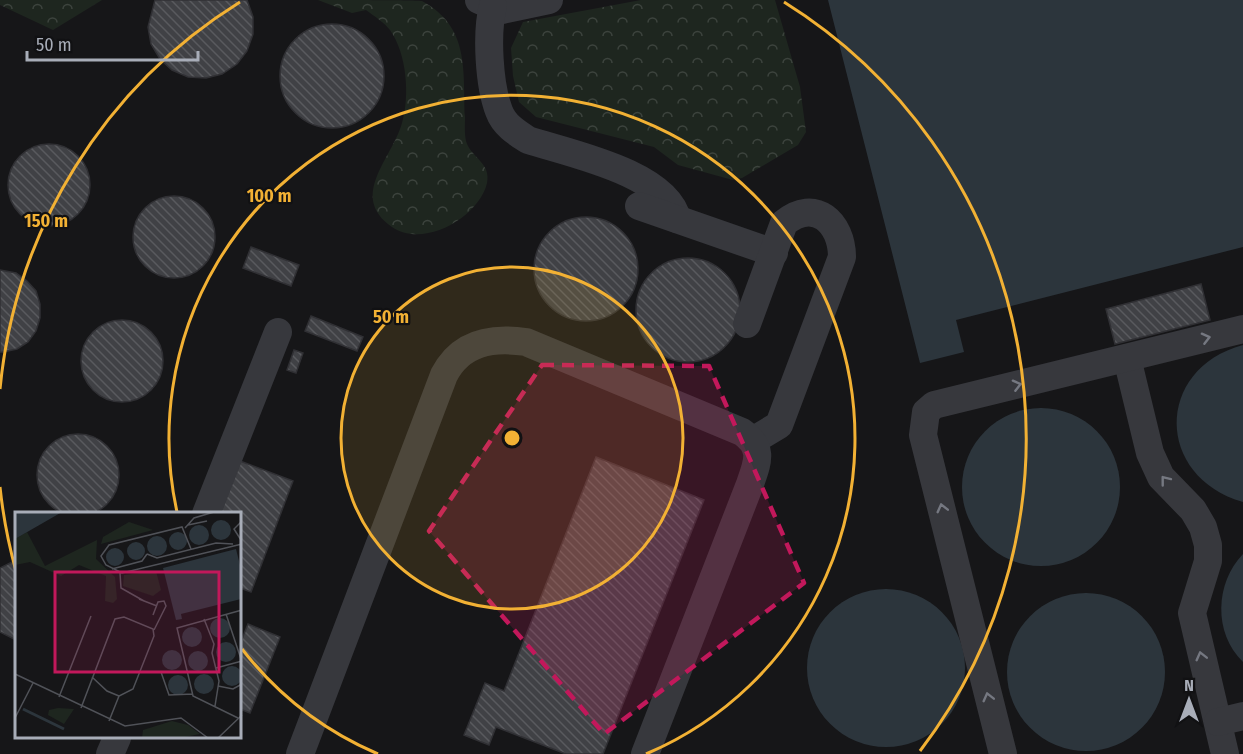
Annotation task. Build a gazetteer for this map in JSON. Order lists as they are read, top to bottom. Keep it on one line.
{"scale_bar":"50 m","north":"top","rings":["100 m","150 m","50 m"]}
